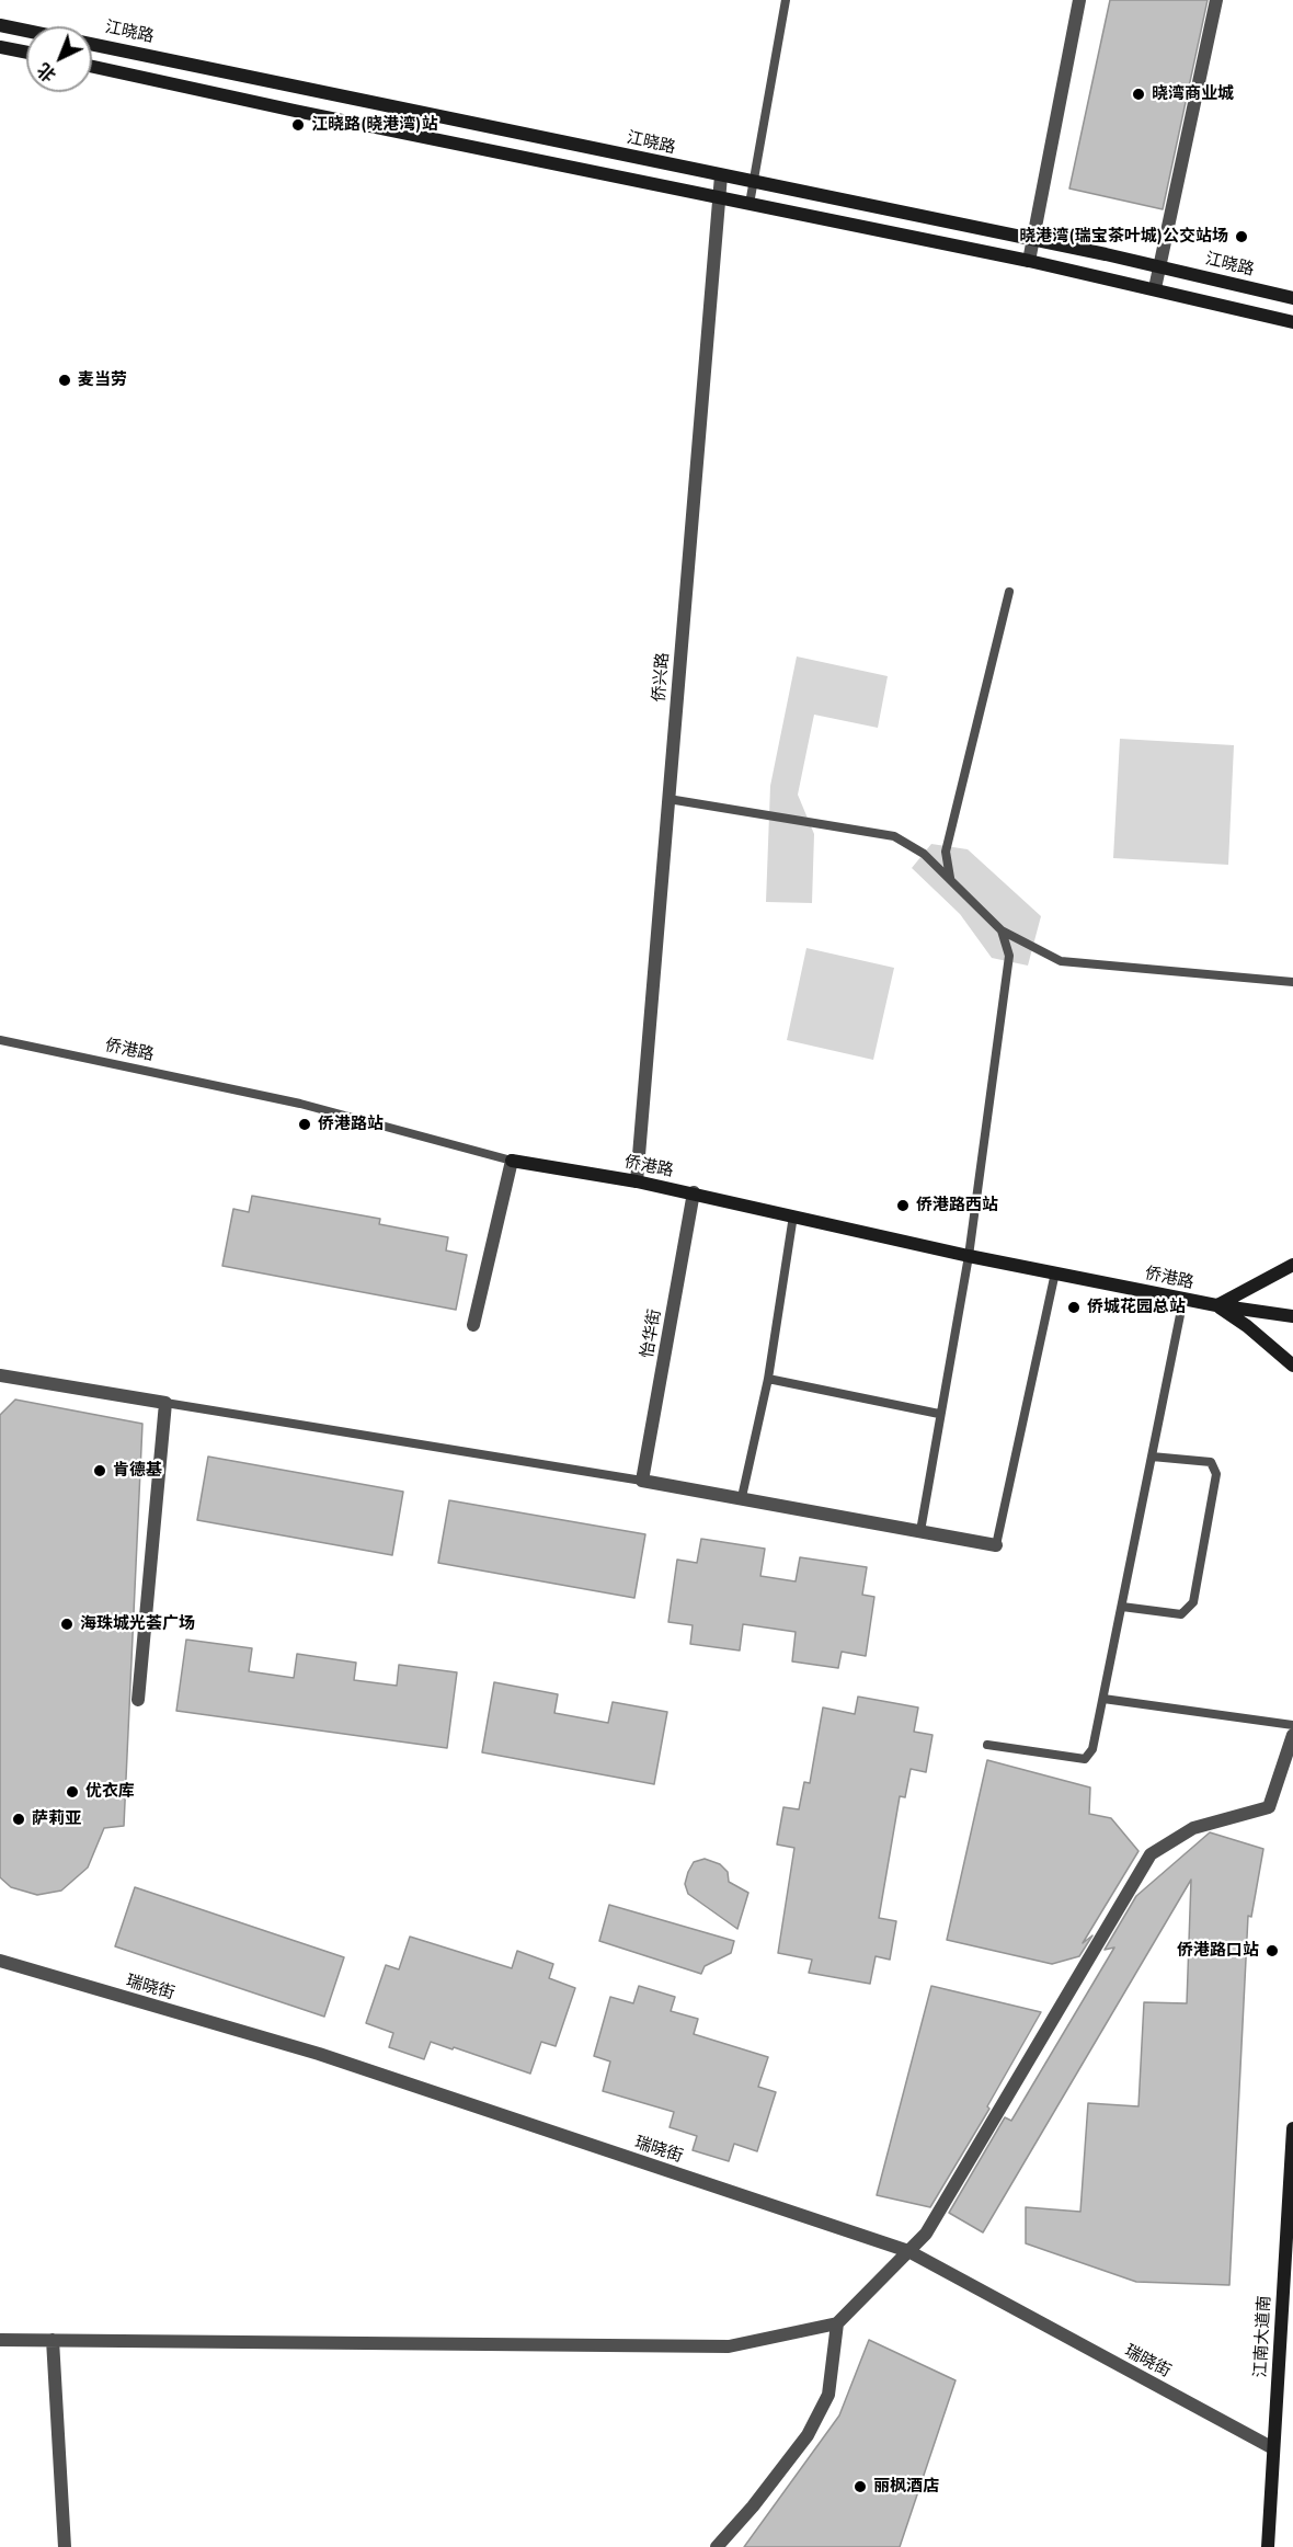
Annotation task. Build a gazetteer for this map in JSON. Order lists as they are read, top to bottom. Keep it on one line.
{"streets":{"street":["江晓路","侨兴路","侨港路","怡华街","瑞晓街","江南大道南"]},"crossings":[["江晓路","侨兴路"],["侨兴路","侨港路"],["侨港路","怡华街"],["瑞晓街","江南大道南"]],"places":["晓湾商业城","江晓路(晓港湾)站","晓港湾(瑞宝茶叶城)公交站场","麦当劳","侨港路站","侨港路西站","侨城花园总站","肯德基","海珠城光荟广场","优衣库","萨莉亚","侨港路口站","丽枫酒店"],"north":"bottom left"}
